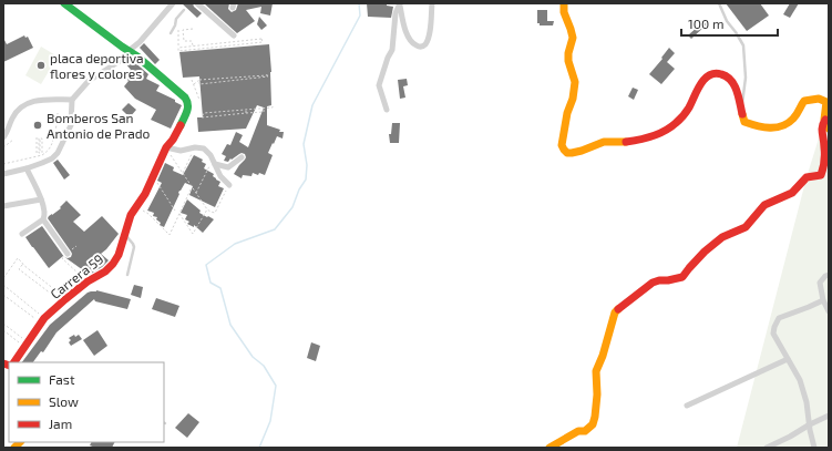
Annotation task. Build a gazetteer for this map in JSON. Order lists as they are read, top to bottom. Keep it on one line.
{"streets":{"street":["Carrera 59"]},"places":["placa deportiva flores y colores","Bomberos San Antonio de Prado"],"legend":["Fast","Slow","Jam"],"scale_bar":"100 m"}
